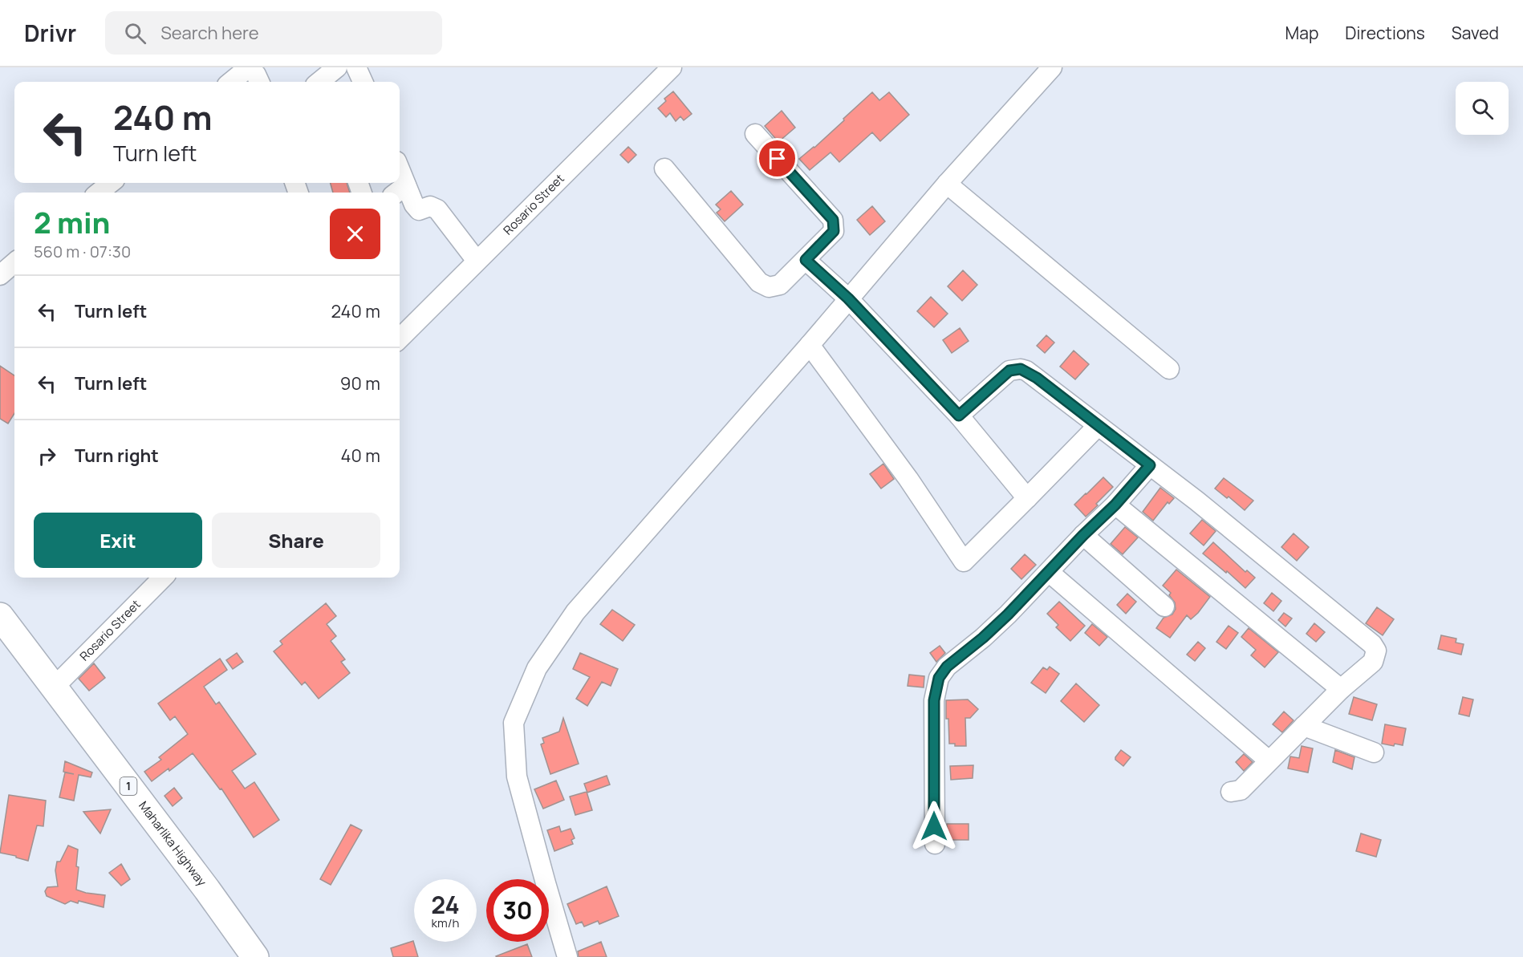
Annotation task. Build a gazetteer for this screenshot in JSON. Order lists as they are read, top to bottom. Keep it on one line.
{"streets":{"highway":["1","Maharlika Highway"],"street":["Rosario Street"]},"crossings":[["Rosario Street","Maharlika Highway"]],"page":{"header":"Drivr","search":"Search here","nav":["Map","Directions","Saved"],"turn":["240 m","Turn left"],"heading":["2 min","560 m · 07:30"],"list":[{"name":"Turn left","value":"240 m"},{"name":"Turn left","value":"90 m"},{"name":"Turn right","value":"40 m"}],"buttons":["Exit","Share"],"speed":"24 km/h","limit":"30"}}
